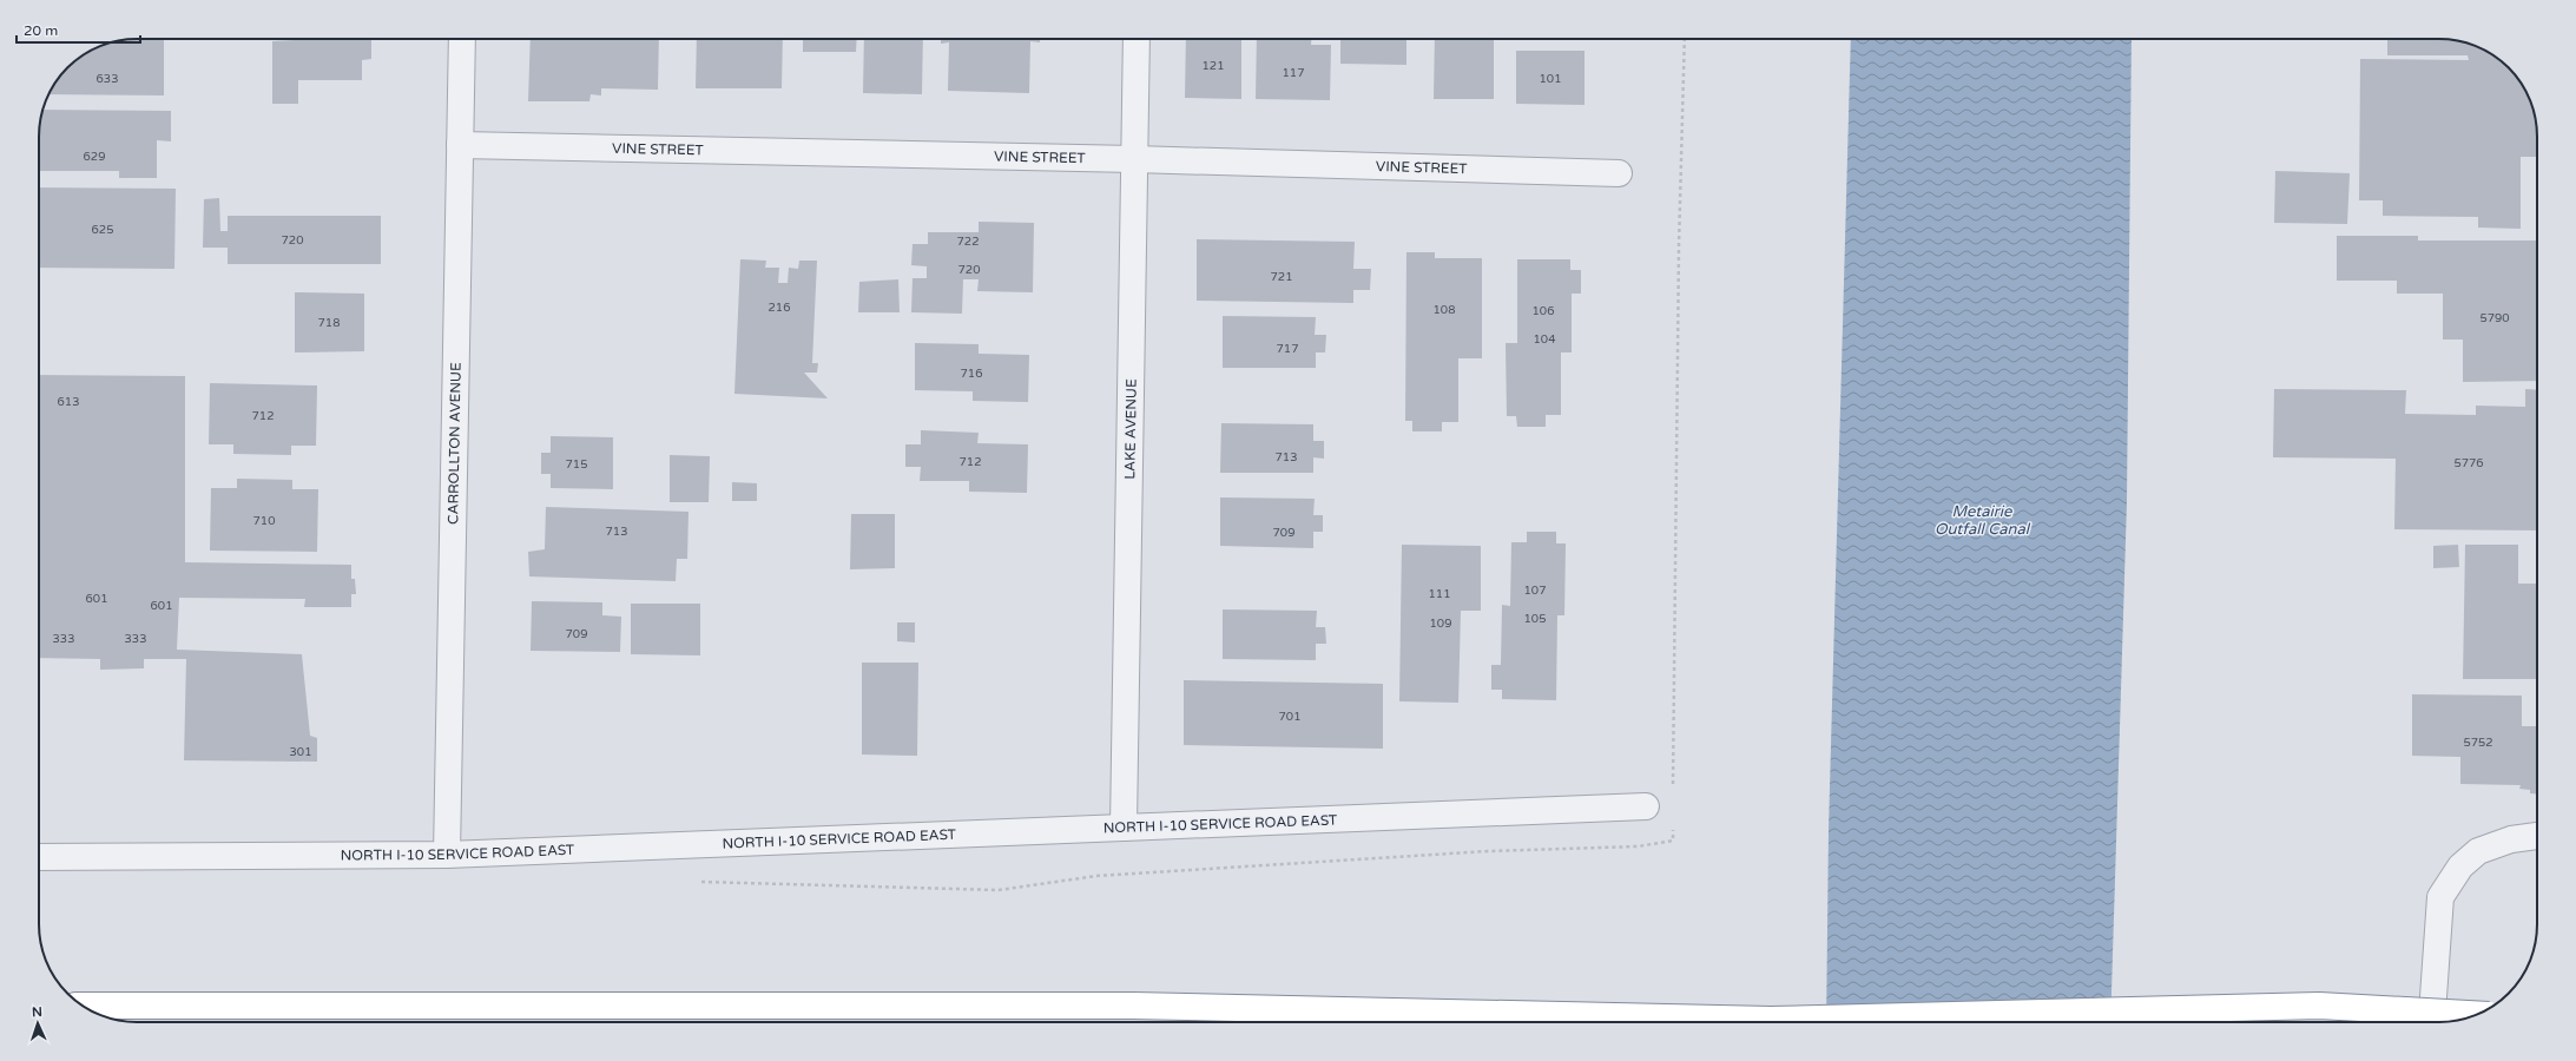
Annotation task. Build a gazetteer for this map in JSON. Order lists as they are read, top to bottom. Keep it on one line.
{"streets":{"street":["VINE STREET","LAKE AVENUE","CARROLLTON AVENUE","NORTH I-10 SERVICE ROAD EAST"]},"crossings":[["VINE STREET","LAKE AVENUE"],["VINE STREET","CARROLLTON AVENUE"],["LAKE AVENUE","NORTH I-10 SERVICE ROAD EAST"],["CARROLLTON AVENUE","NORTH I-10 SERVICE ROAD EAST"]],"water":["Metairie Outfall Canal"],"house_numbers":["121","117","633","101","629","625","720","722","720","721","216","108","106","5790","718","104","717","716","613","712","713","712","5776","715","710","713","709","107","111","601","601","105","109","709","333","333","701","5752","301"],"scale_bar":"20 m","north":"top"}
